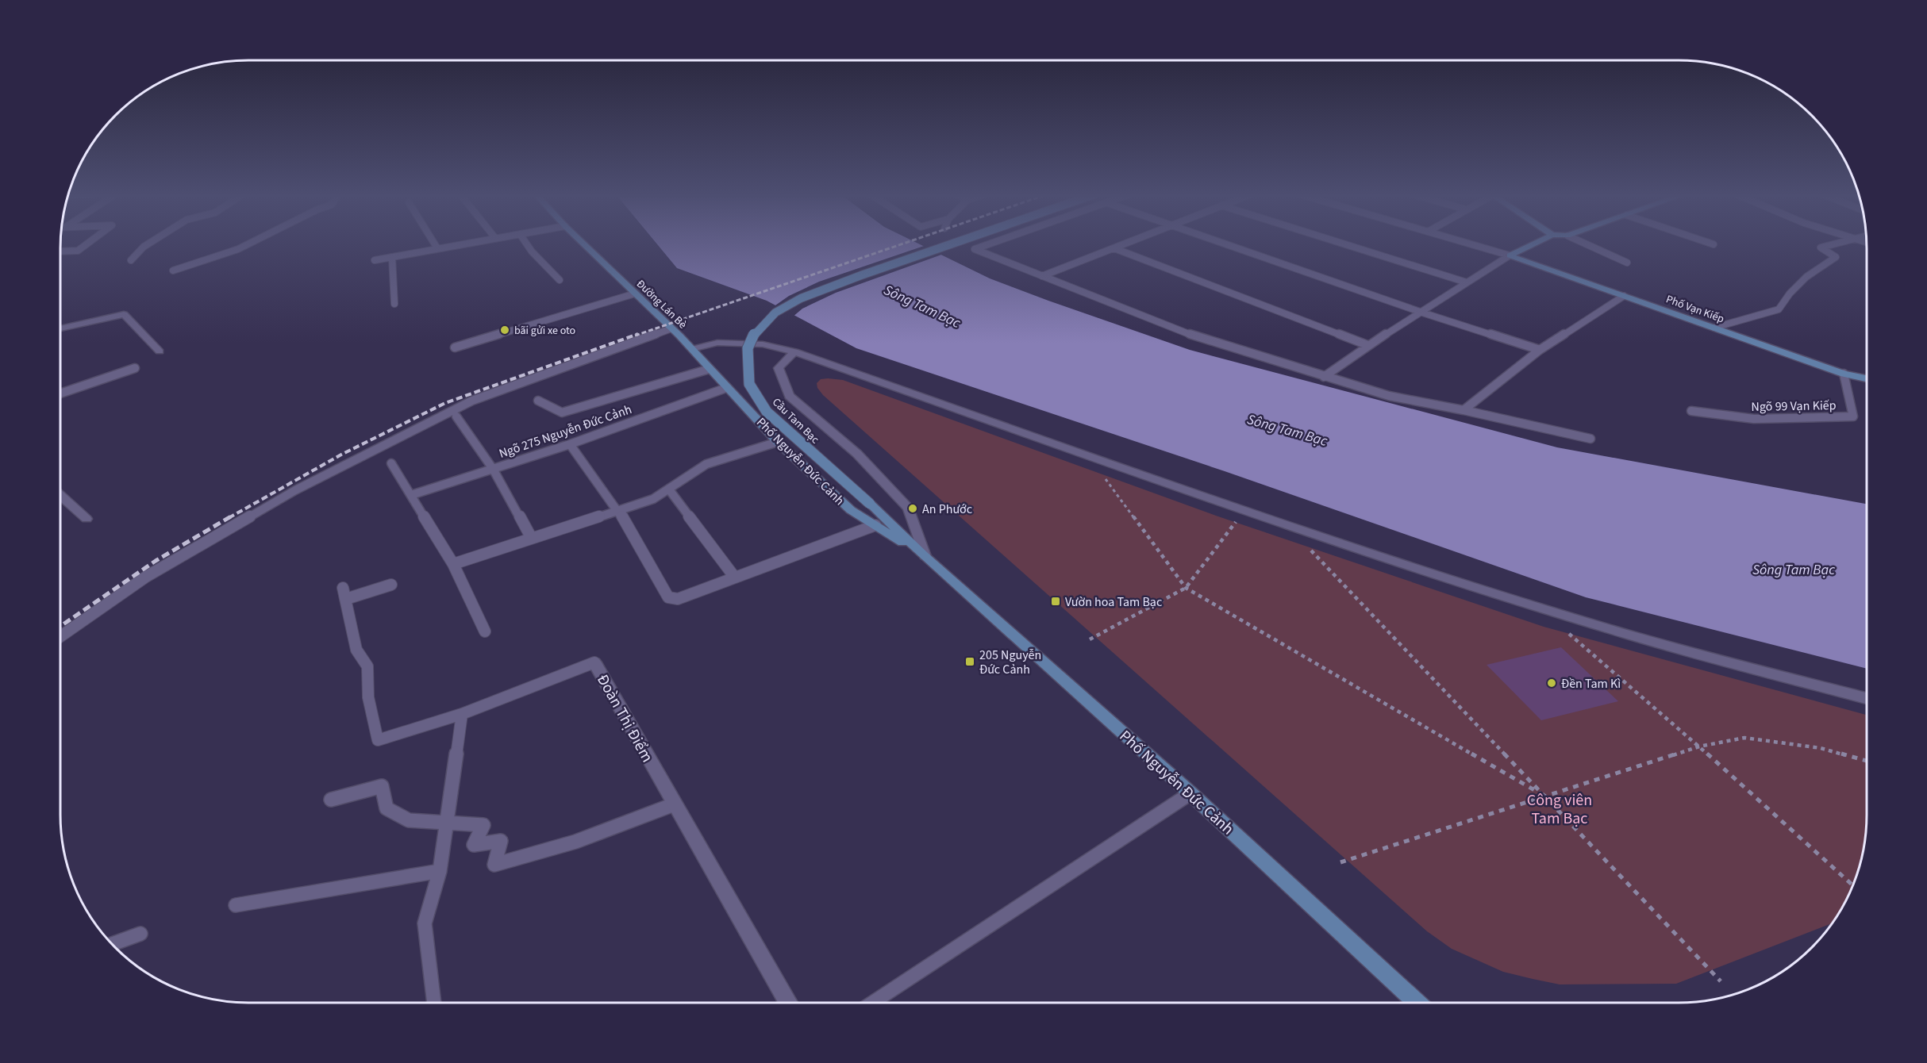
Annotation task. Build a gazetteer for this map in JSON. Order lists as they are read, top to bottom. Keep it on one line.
{"streets":{"main road":["Đường Lán Bè","Phố Vạn Kiếp","Cầu Tam Bạc","Phố Nguyễn Đức Cảnh"],"street":["Đoàn Thị Điểm"],"lane":["Ngõ 99 Vạn Kiếp","Ngõ 275 Nguyễn Đức Cảnh"]},"crossings":[["Đường Lán Bè","Phố Nguyễn Đức Cảnh"],["Phố Vạn Kiếp","Ngõ 99 Vạn Kiếp"],["Cầu Tam Bạc","Phố Nguyễn Đức Cảnh"],["Ngõ 275 Nguyễn Đức Cảnh","Phố Nguyễn Đức Cảnh"]],"water":["Sông Tam Bạc"],"parks":["Công viên Tam Bạc"],"places":{"other":["bãi gửi xe oto","An Phước","Đền Tam Kì"],"transit":["Vườn hoa Tam Bạc","205 Nguyễn Đức Cảnh"]}}
